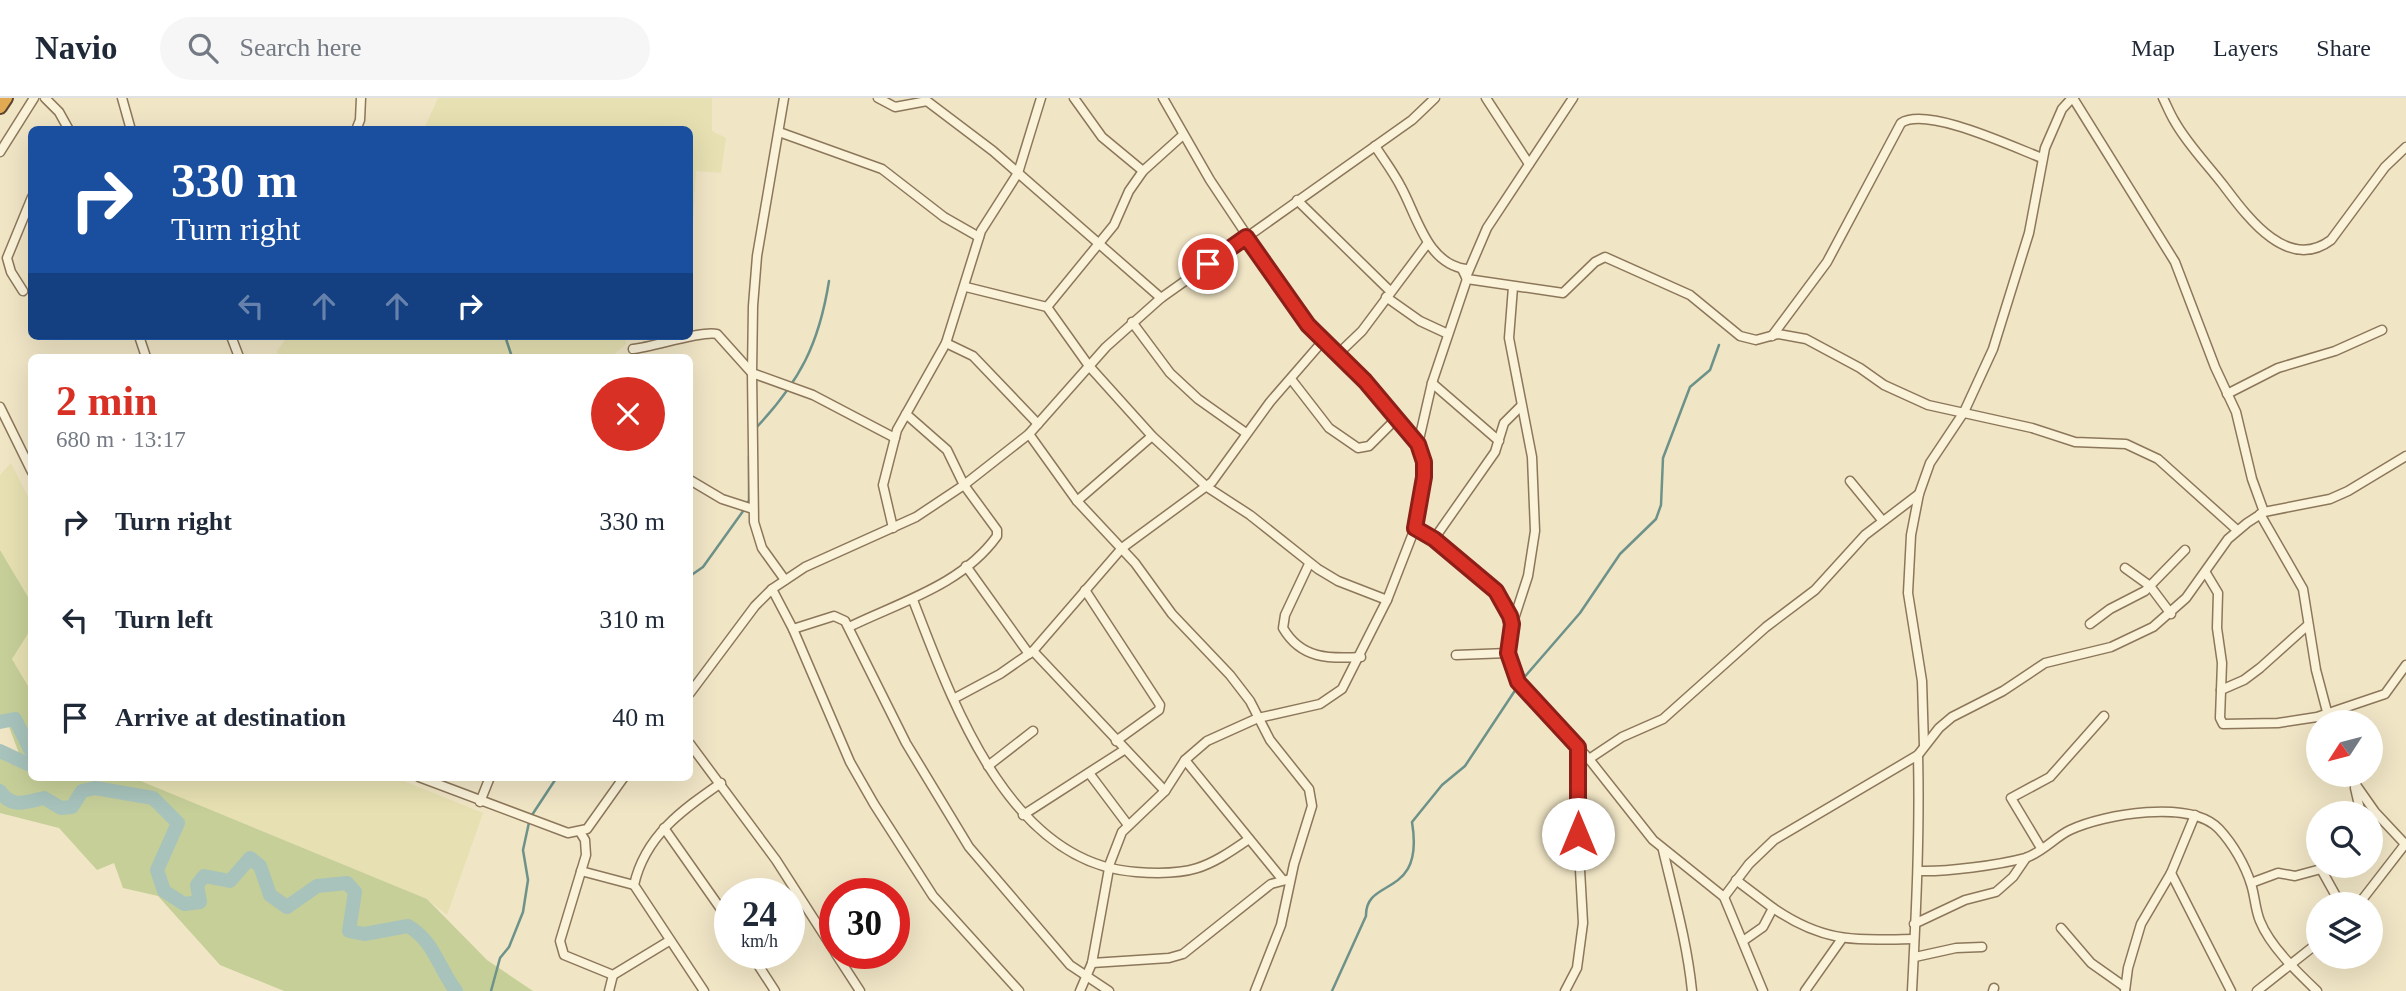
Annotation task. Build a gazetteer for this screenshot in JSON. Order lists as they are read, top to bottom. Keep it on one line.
{"north":"bottom left","page":{"header":"Navio","search":"Search here","nav":["Map","Layers","Share"],"turn":["330 m","Turn right"],"heading":["2 min","680 m · 13:17"],"list":[{"name":"Turn right","value":"330 m"},{"name":"Turn left","value":"310 m"},{"name":"Arrive at destination","value":"40 m"}],"speed":"24 km/h","limit":"30"}}
